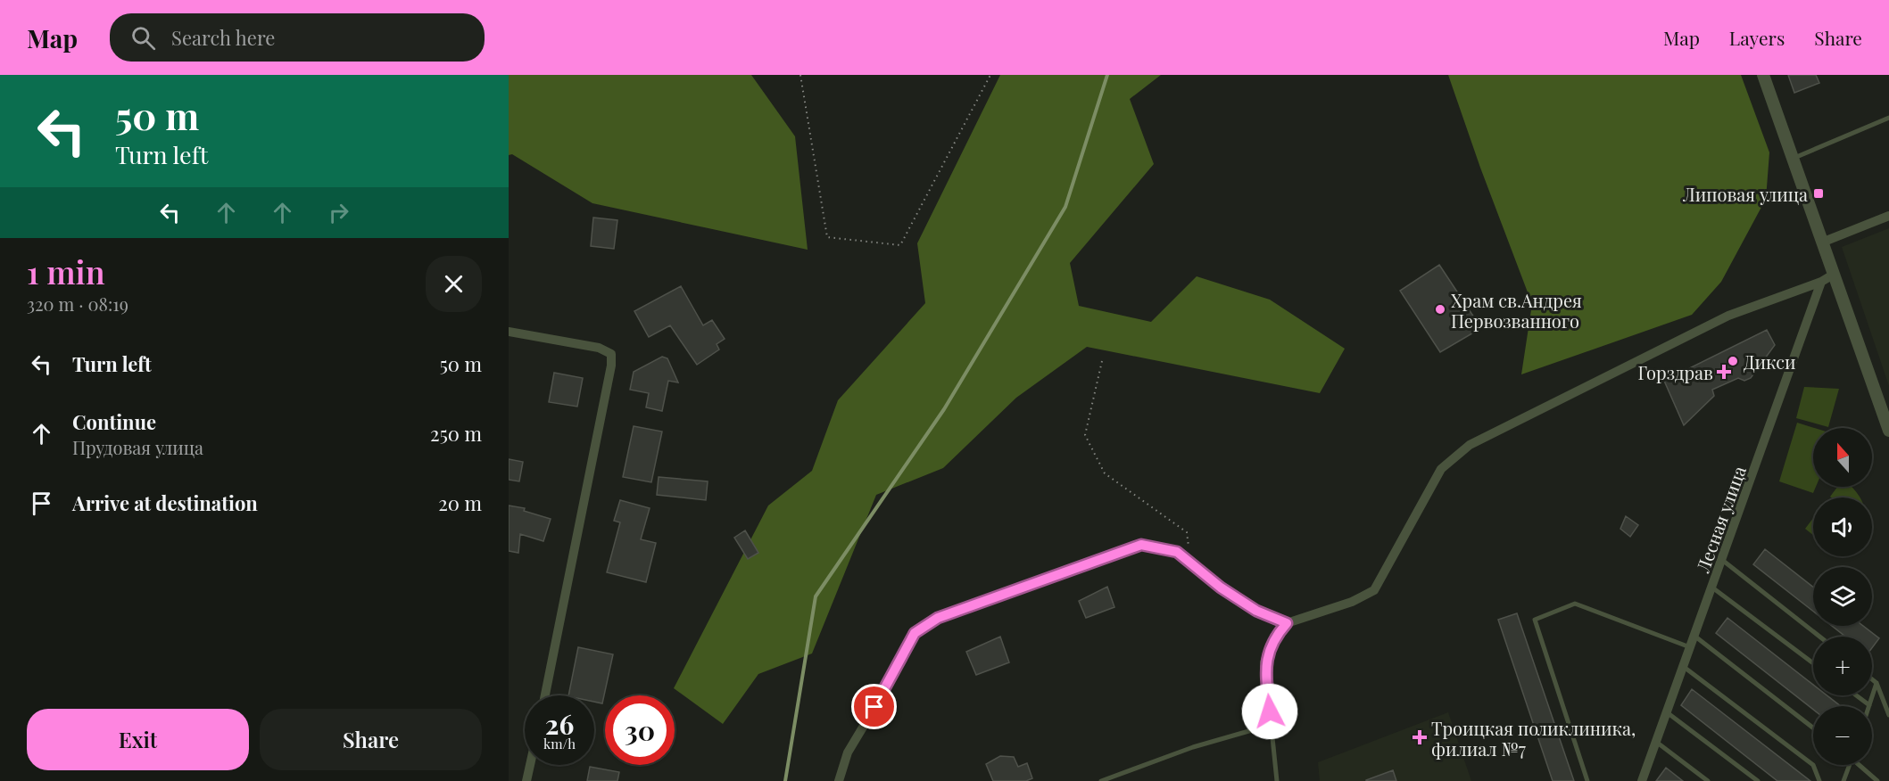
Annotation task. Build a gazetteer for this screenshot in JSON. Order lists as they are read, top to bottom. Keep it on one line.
{"streets":{"street":["Лесная улица"]},"places":{"transit":["Липовая улица"],"other":["Храм св.Андрея Первозванного","Дикси"],"health":["Горздрав","Троицкая поликлиника, филиал №7"]},"north":"top","page":{"header":"Map","search":"Search here","nav":["Map","Layers","Share"],"turn":["50 m","Turn left"],"heading":["1 min","320 m · 08:19"],"list":[{"name":"Turn left","value":"50 m"},{"name":"Continue","note":"Прудовая улица","value":"250 m"},{"name":"Arrive at destination","value":"20 m"}],"map_buttons":["+","−"],"speed":"26 km/h","limit":"30","buttons":["Exit","Share"]}}
